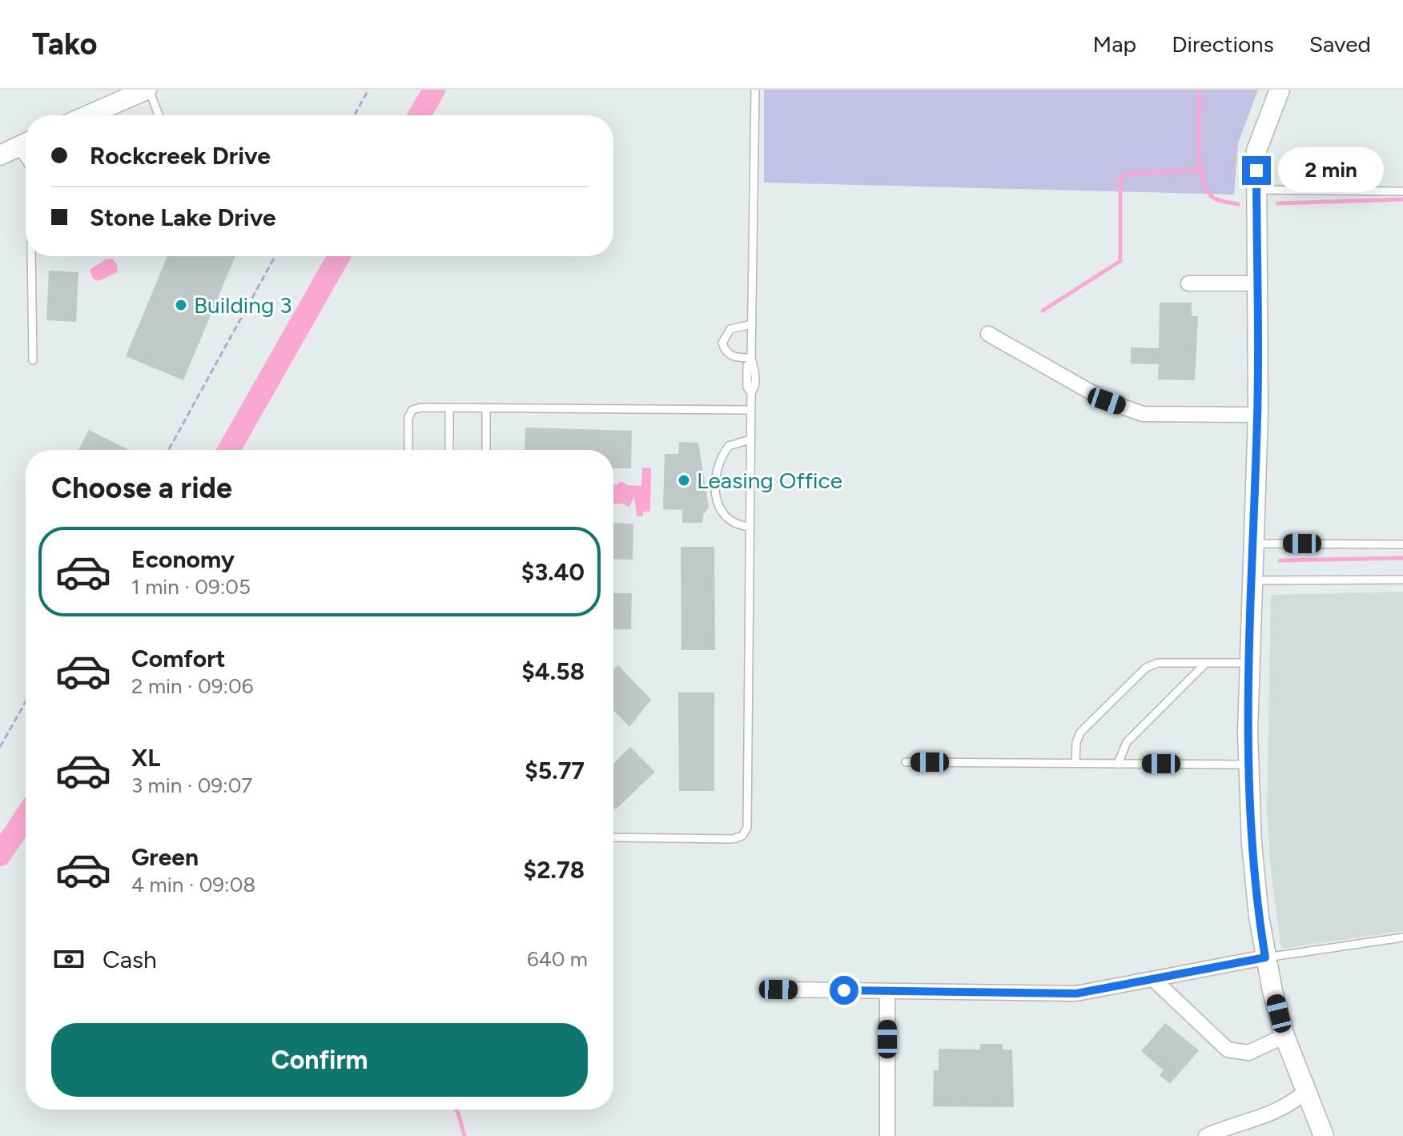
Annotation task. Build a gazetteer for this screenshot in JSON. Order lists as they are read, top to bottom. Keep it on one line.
{"places":["Building 3","Leasing Office"],"page":{"header":"Tako","nav":["Map","Directions","Saved"],"banner":["Rockcreek Drive","Stone Lake Drive"],"bubble":"2 min","heading":"Choose a ride","list":[{"name":"Economy","note":"1 min · 09:05","value":"$3.40"},{"name":"Comfort","note":"2 min · 09:06","value":"$4.58"},{"name":"XL","note":"3 min · 09:07","value":"$5.77"},{"name":"Green","note":"4 min · 09:08","value":"$2.78"}],"pay":["Cash","640 m"],"buttons":"Confirm"}}
